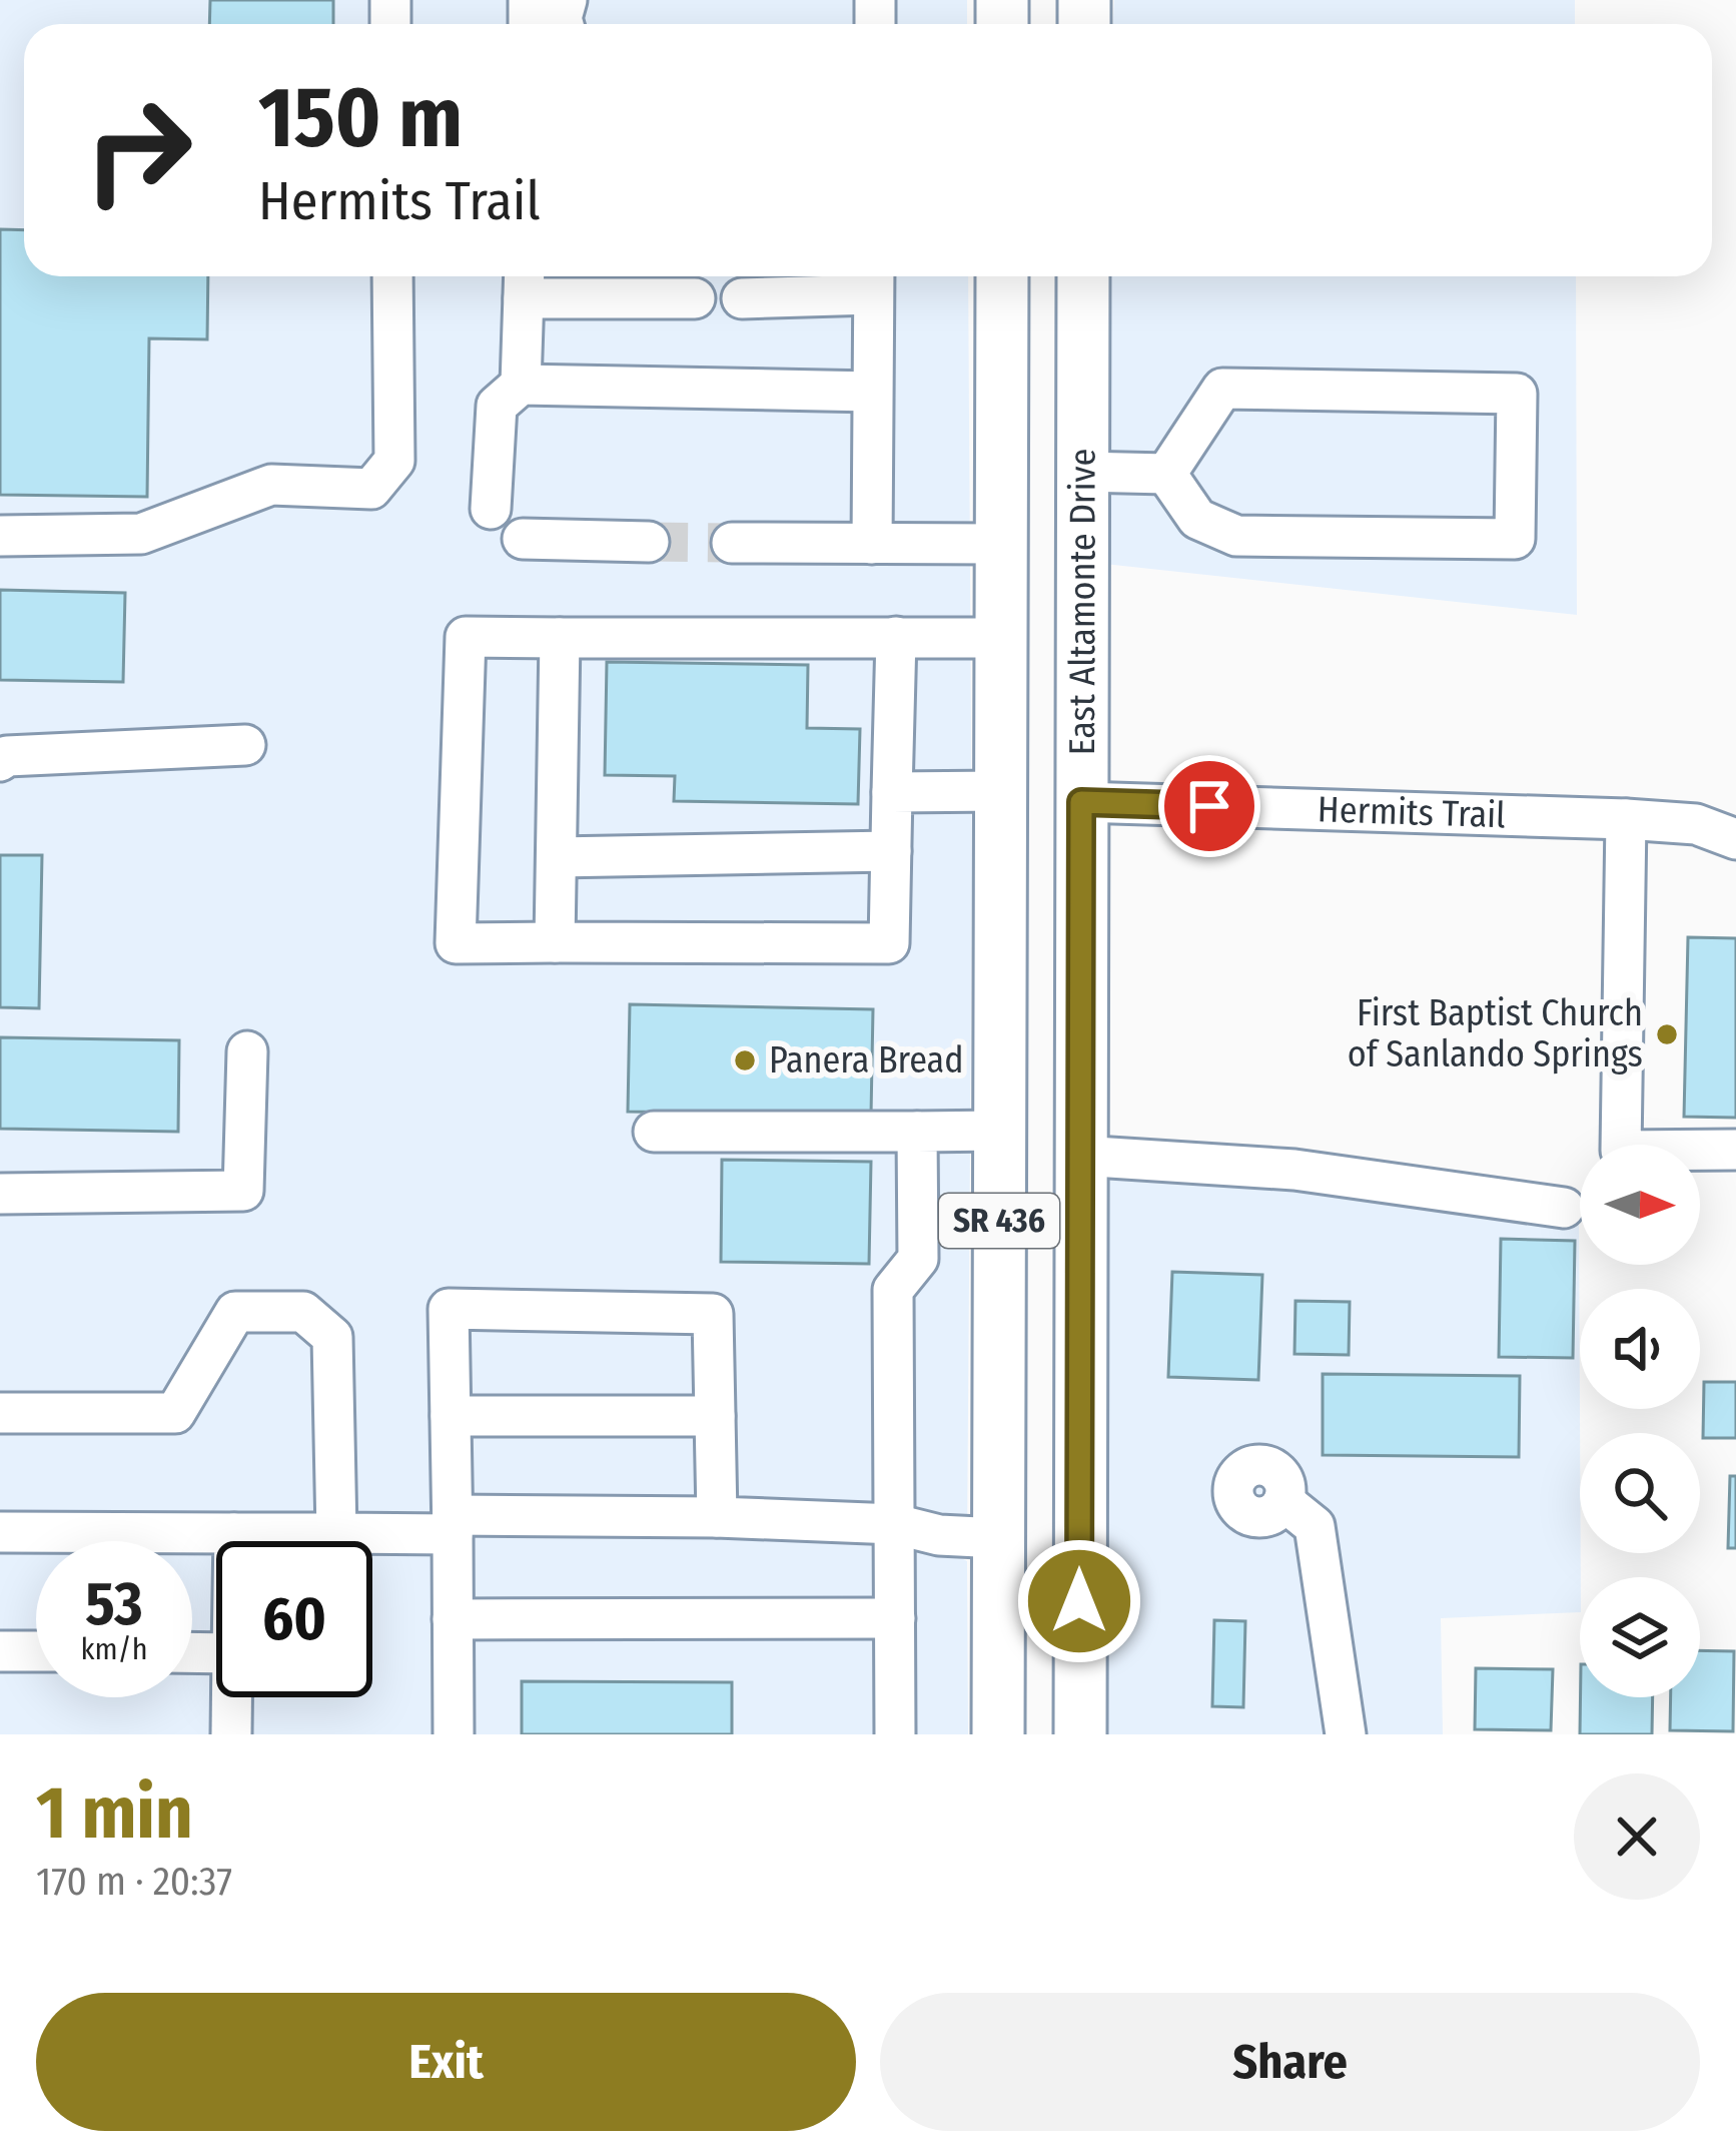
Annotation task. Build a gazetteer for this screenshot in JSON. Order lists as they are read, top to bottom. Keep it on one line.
{"streets":{"main road":["East Altamonte Drive","SR 436"],"street":["Hermits Trail"]},"crossings":[["East Altamonte Drive","Hermits Trail"]],"places":["First Baptist Church of Sanlando Springs","Panera Bread"],"north":"right","page":{"turn":["150 m","Hermits Trail"],"speed":"53 km/h","limit":"60","heading":["1 min","170 m · 20:37"],"buttons":["Exit","Share"]}}
